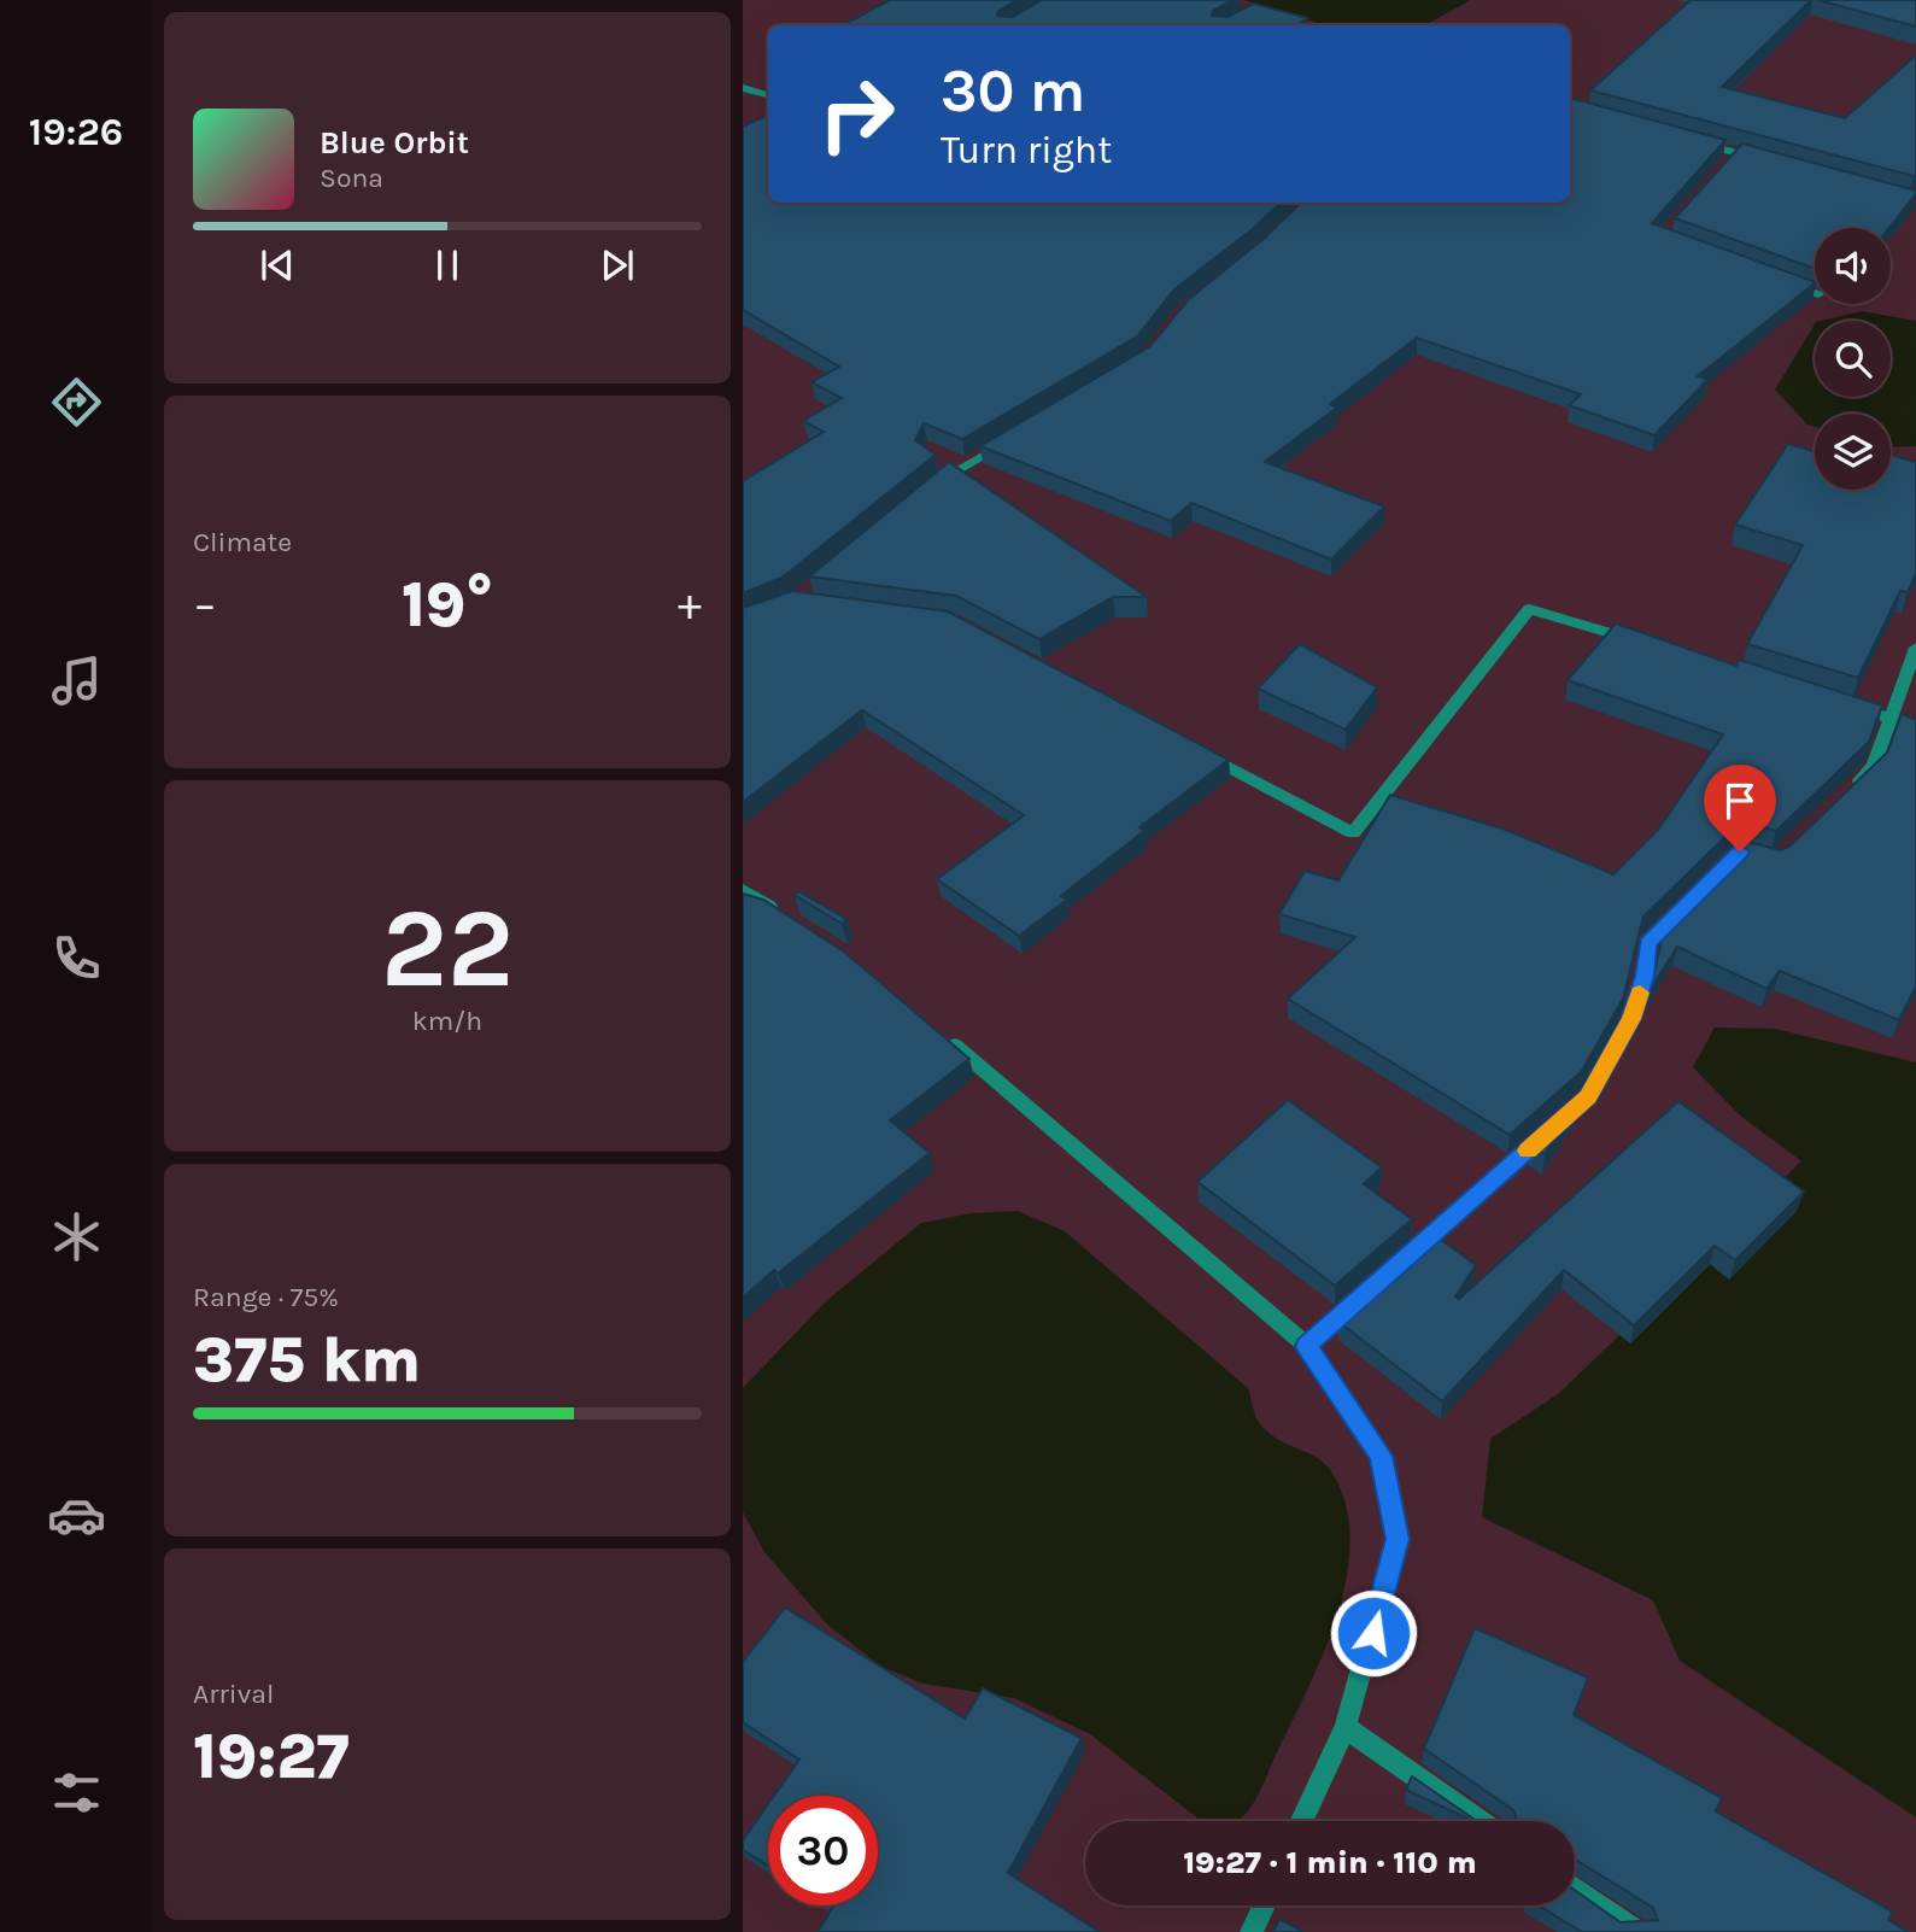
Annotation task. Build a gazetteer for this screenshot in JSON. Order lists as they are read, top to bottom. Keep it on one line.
{"page":{"tabs":"19:26","turn":["30 m","Turn right"],"song":["Blue Orbit","Sona"],"tile":["Climate",["22","km/h"],["Range · 75%","375 km"],["Arrival","19:27"]],"heat":["−","19°","+"],"limit":"30","trip":"19:27 · 1 min · 110 m"}}
